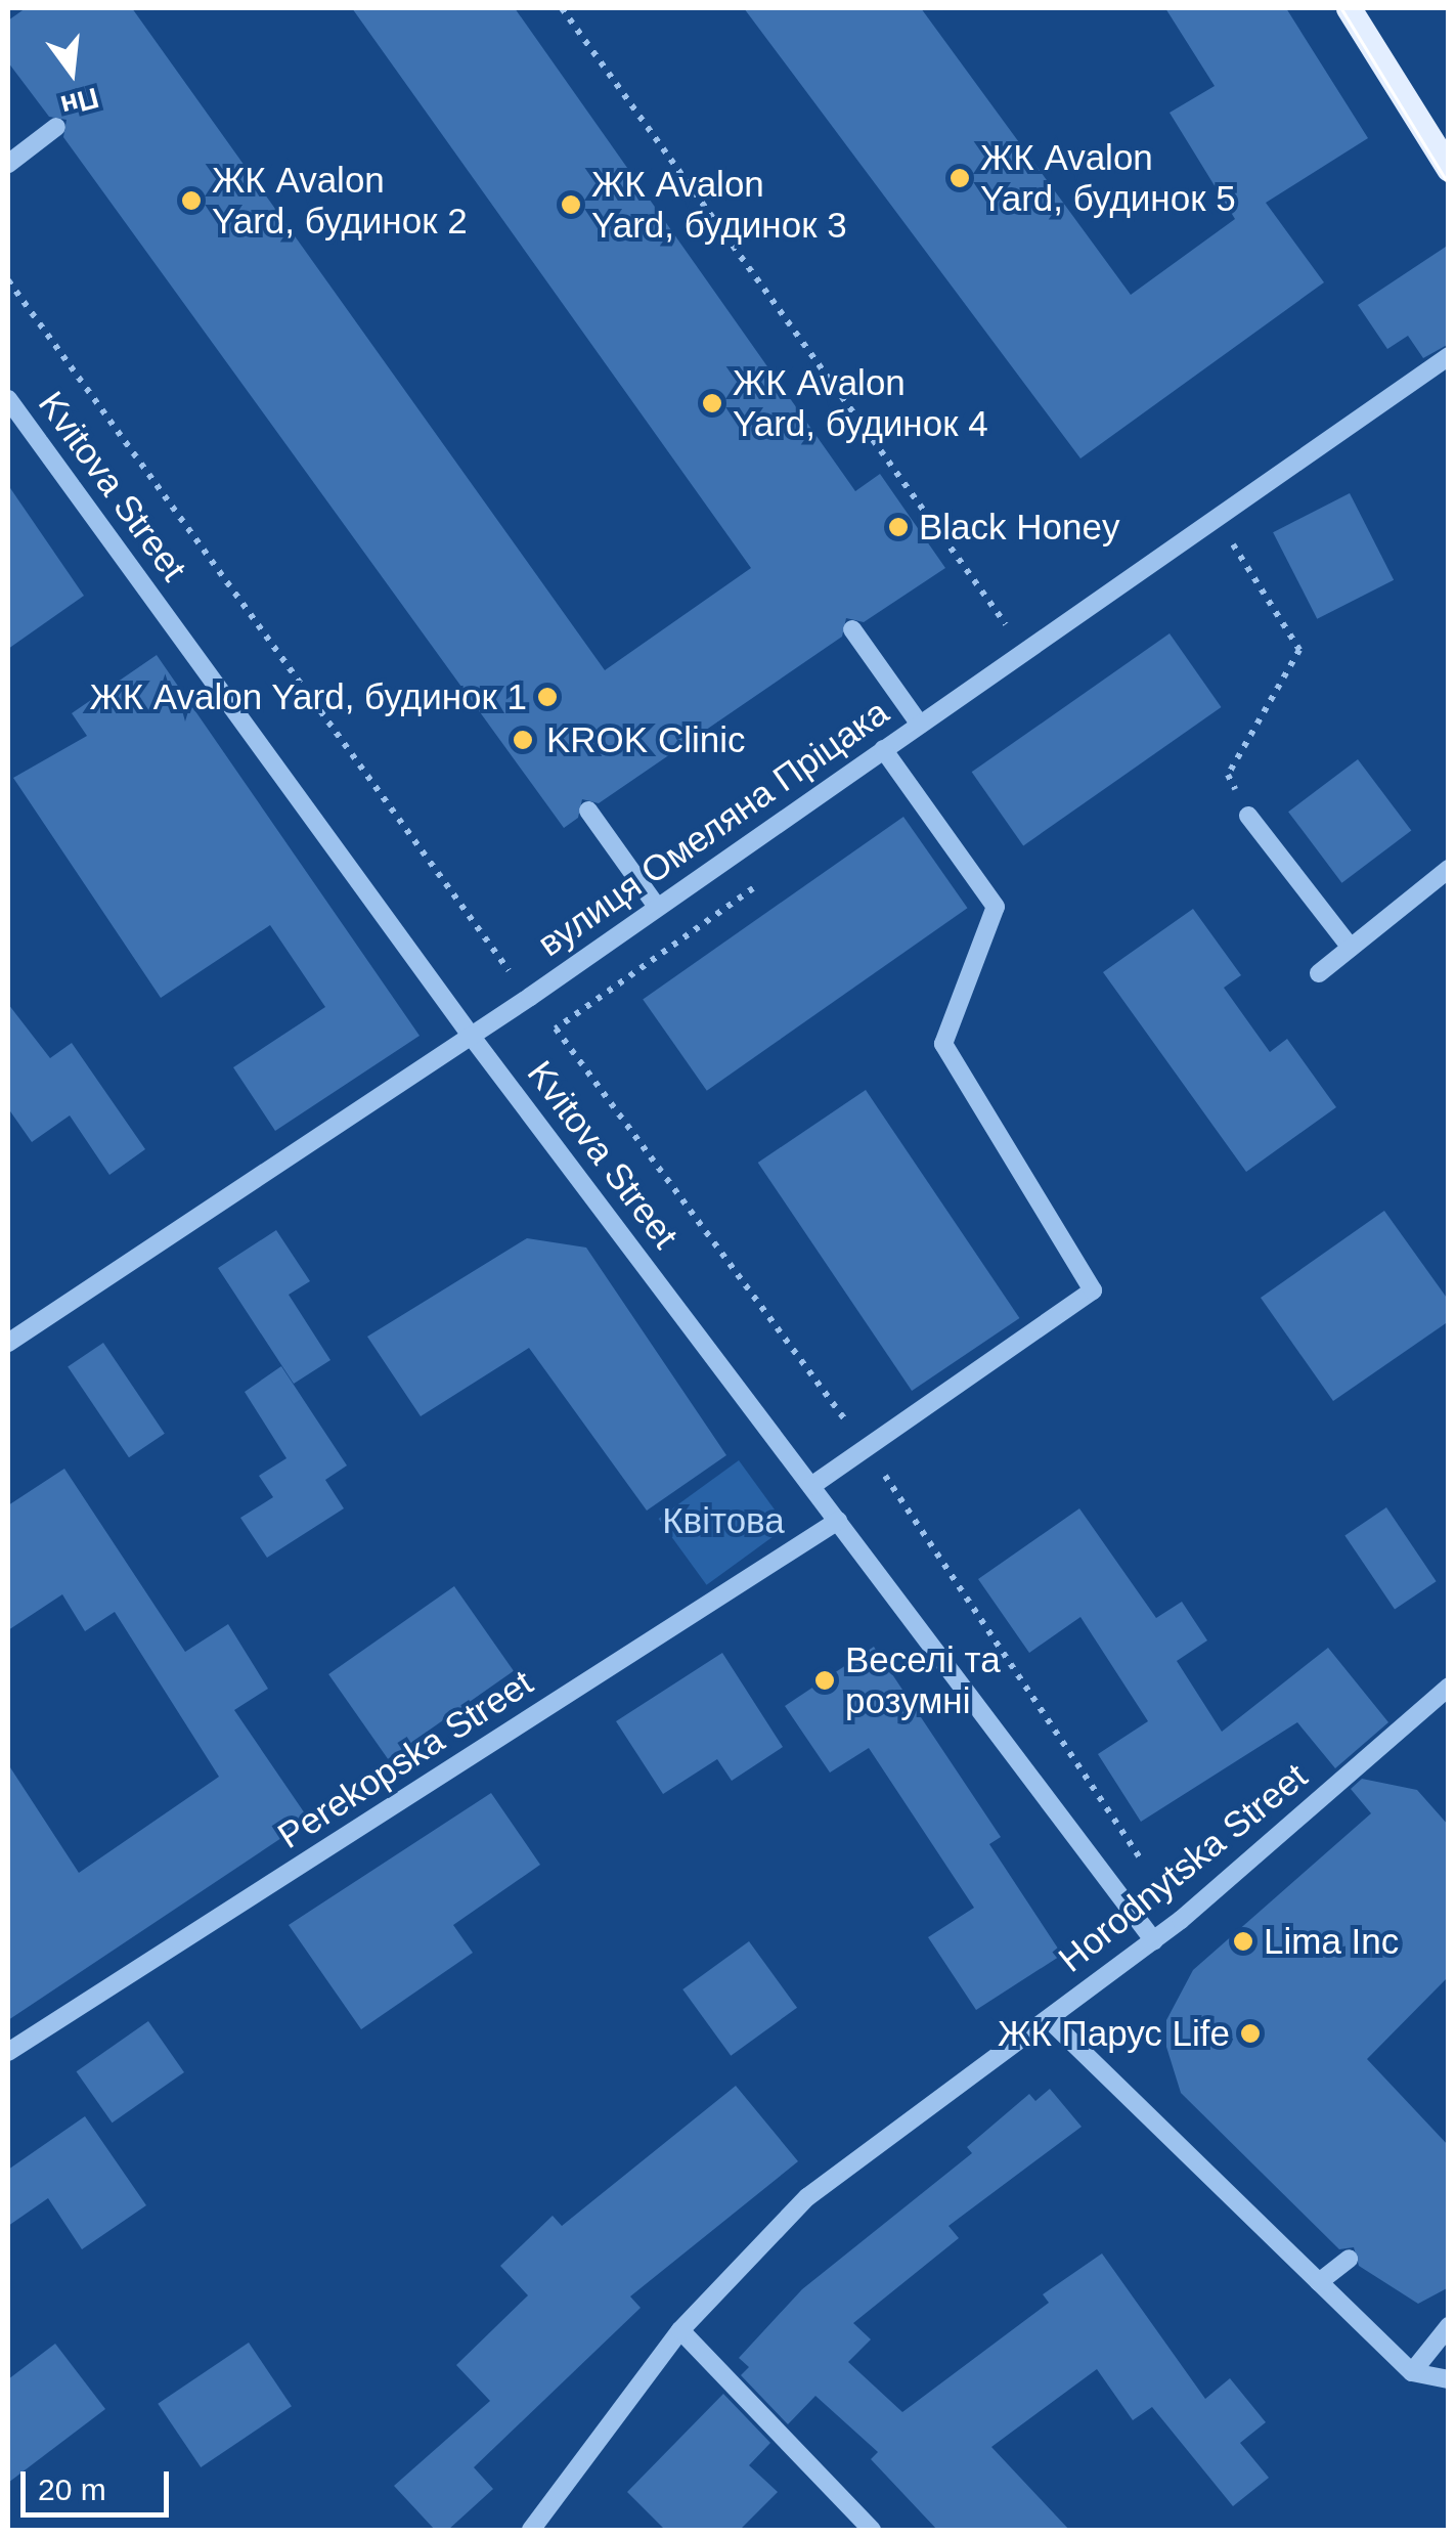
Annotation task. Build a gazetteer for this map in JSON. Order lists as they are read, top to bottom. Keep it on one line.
{"streets":{"street":["Kvitova Street","вулиця Омеляна Пріцака","Perekopska Street","Horodnytska Street"]},"crossings":[["Kvitova Street","вулиця Омеляна Пріцака"],["Kvitova Street","Perekopska Street"],["Kvitova Street","Horodnytska Street"]],"parks":["Квітова"],"places":["ЖК Avalon Yard, будинок 5","ЖК Avalon Yard, будинок 2","ЖК Avalon Yard, будинок 3","ЖК Avalon Yard, будинок 4","Black Honey","ЖК Avalon Yard, будинок 1","KROK Clinic","Веселі та розумні","Lima Inc","ЖК Парус Life"],"scale_bar":"20 m","north":"bottom"}
